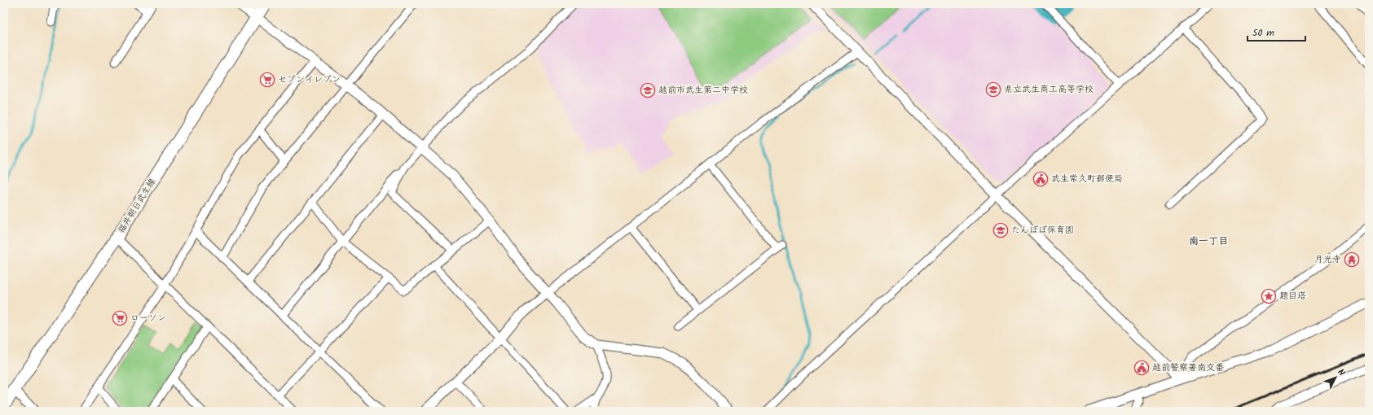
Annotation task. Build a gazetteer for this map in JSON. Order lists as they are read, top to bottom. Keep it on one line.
{"streets":{"main road":["福井朝日武生線"]},"districts":["南一丁目"],"places":{"supermarket":["セブンイレブン","ローソン"],"school or university":["県立武生商工高等学校","越前市武生第二中学校","たんぽぽ保育園"],"public building":["武生常久町郵便局","越前警察署南交番"],"temple":["月光寺"],"place":["題目塔"]},"scale_bar":"50 m","north":"top right"}
